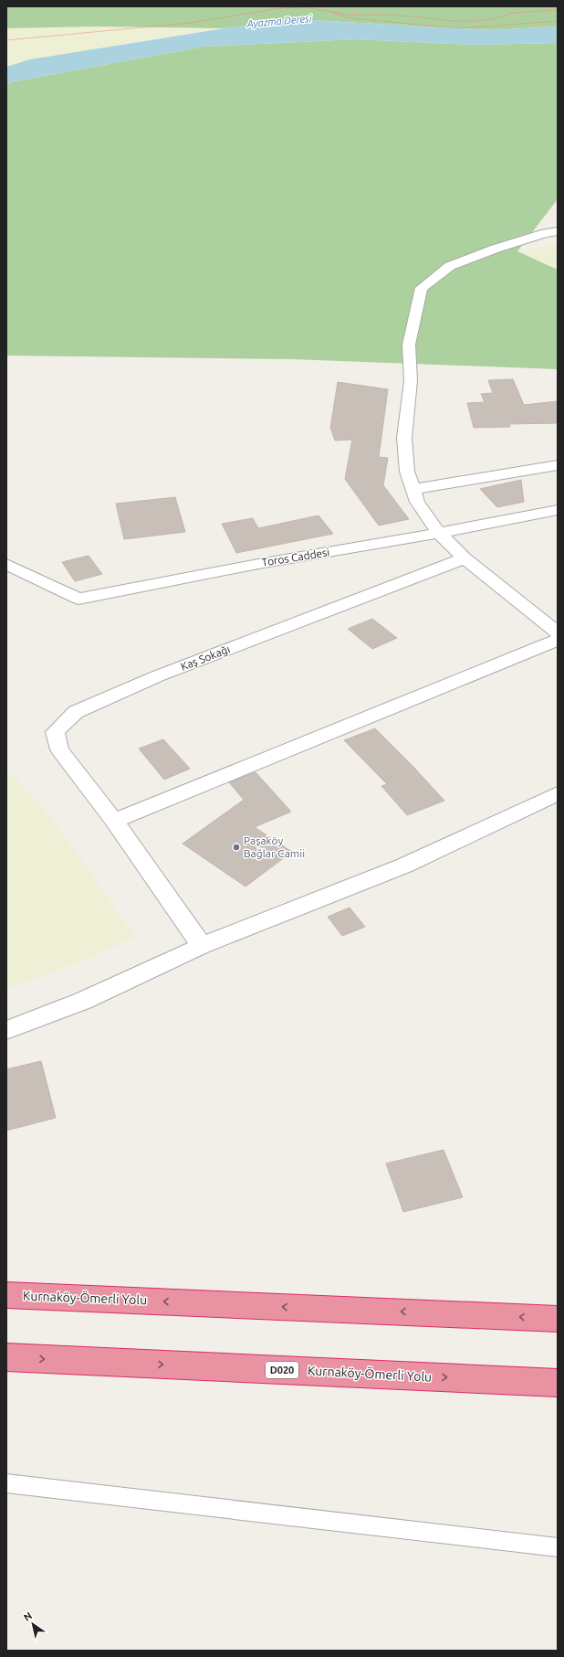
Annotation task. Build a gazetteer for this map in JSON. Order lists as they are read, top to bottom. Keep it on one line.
{"streets":{"highway":["Kurnaköy-Ömerli Yolu","D020"],"street":["Toros Caddesi","Kaş Sokağı"]},"water":["Ayazma Deresi"],"places":["Paşaköy Bağlar Camii"],"north":"top left"}
